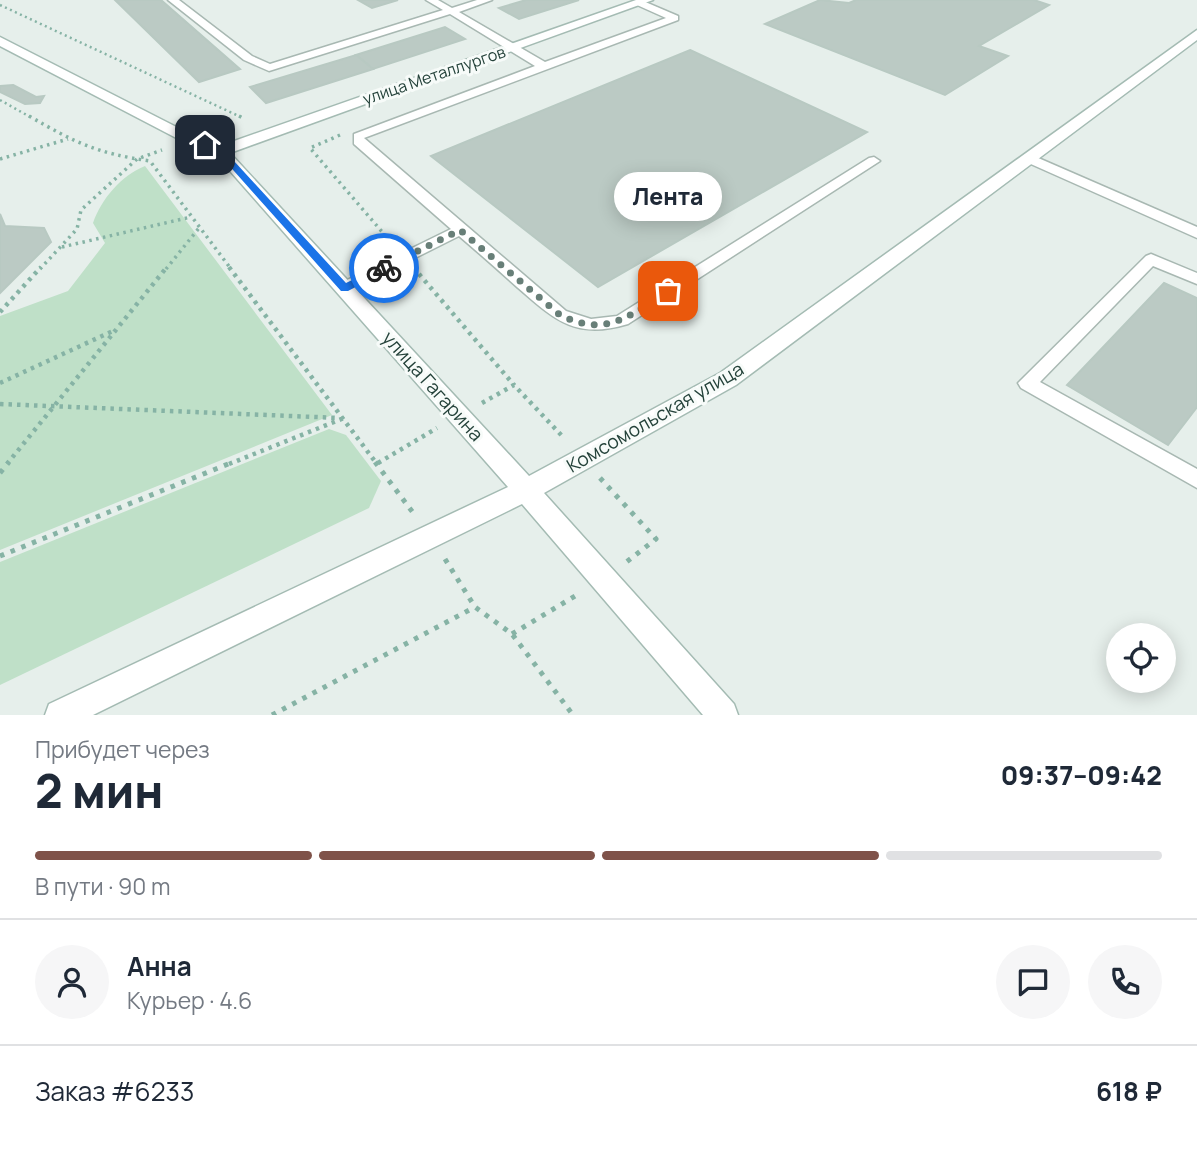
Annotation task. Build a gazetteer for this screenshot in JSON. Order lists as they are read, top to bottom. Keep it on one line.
{"streets":{"street":["улица Металлургов","улица Гагарина","Комсомольская улица"]},"crossings":[["улица Металлургов","улица Гагарина"],["улица Гагарина","Комсомольская улица"]],"places":["Лента"],"page":{"bubble":"Лента","heading":["2 мин","Прибудет через","09:37–09:42"],"panel":["Анна","Курьер · 4.6","Заказ #6233","618 ₽"],"bar":"В пути · 90 m"}}
